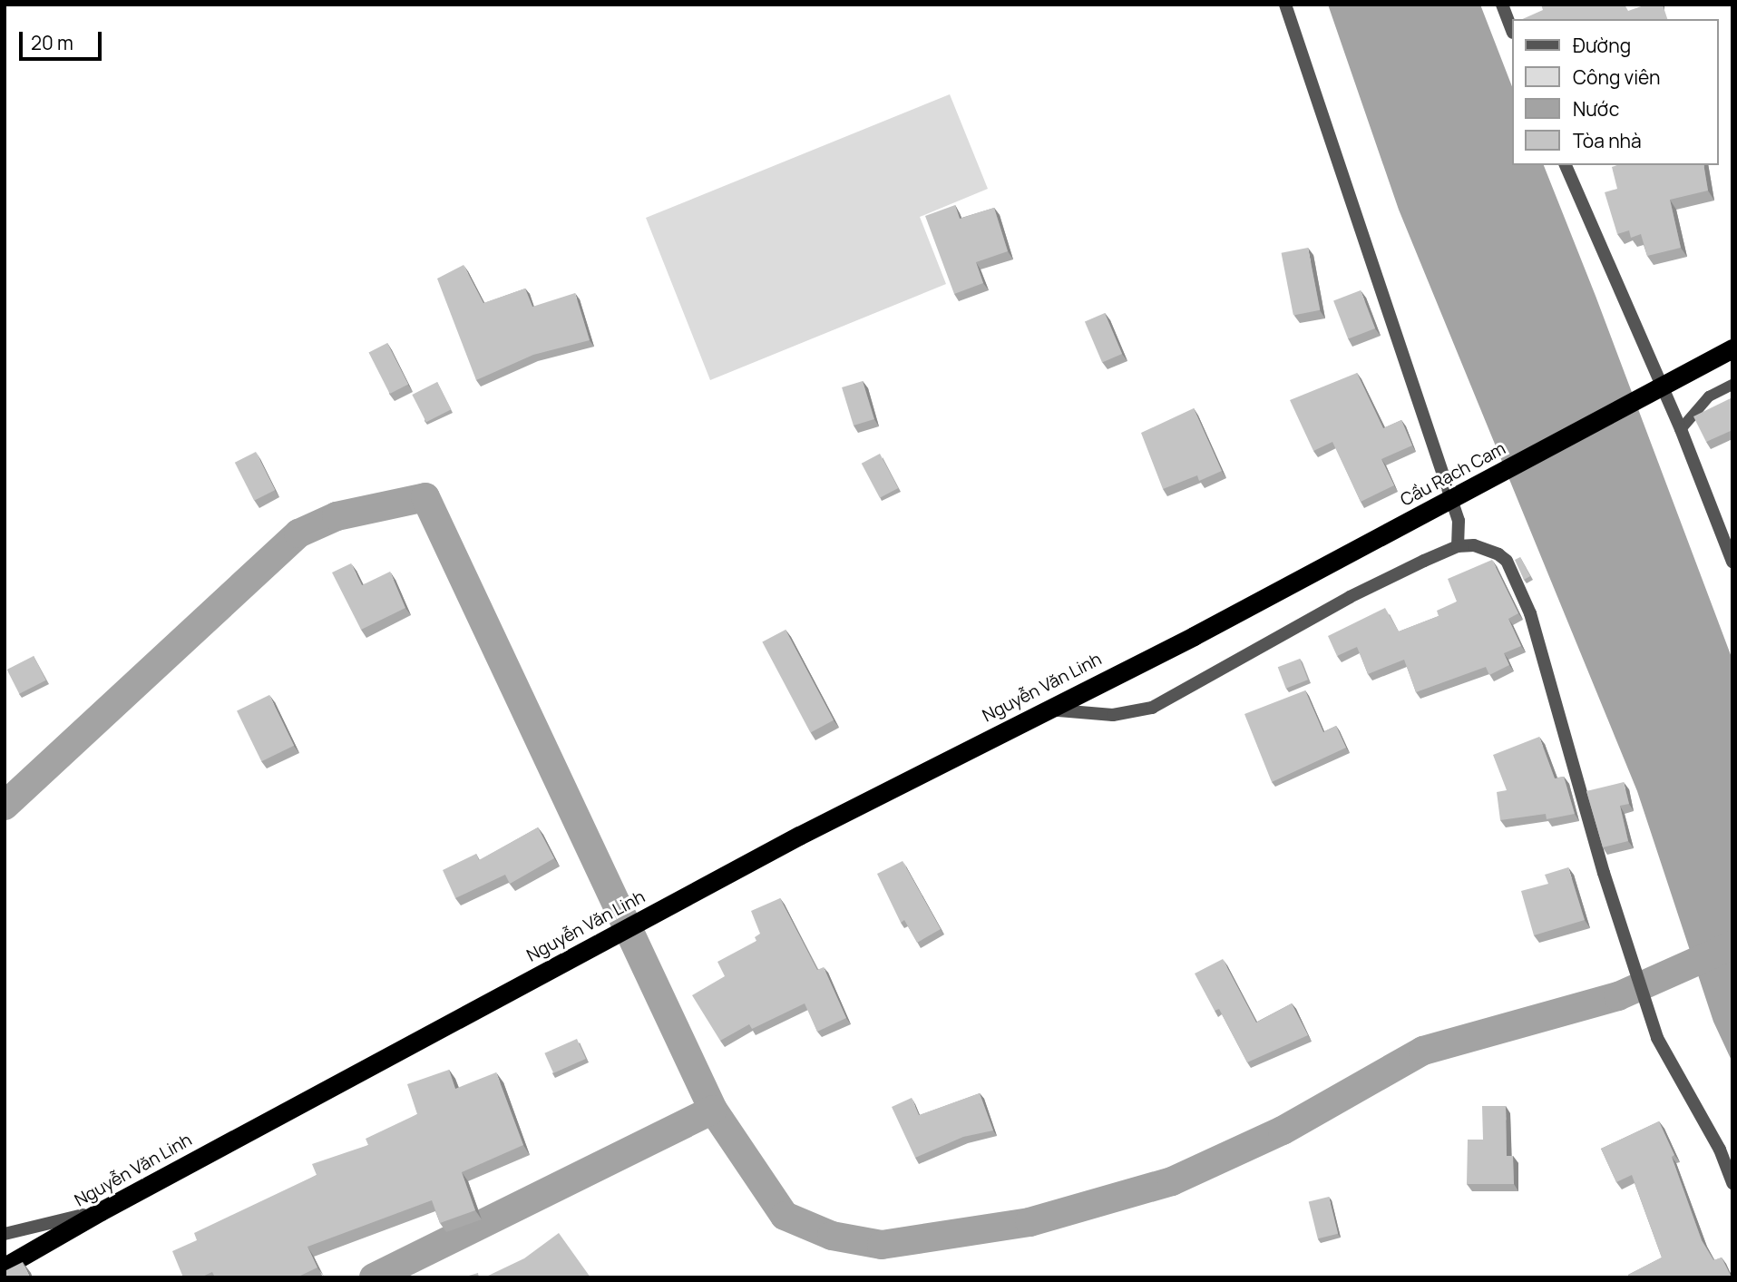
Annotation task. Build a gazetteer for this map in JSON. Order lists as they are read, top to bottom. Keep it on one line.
{"streets":{"highway":["Cầu Rạch Cam","Nguyễn Văn Linh"]},"crossings":[["Cầu Rạch Cam","Nguyễn Văn Linh"]],"legend":["Đường","Công viên","Nước","Tòa nhà"],"scale_bar":"20 m"}
